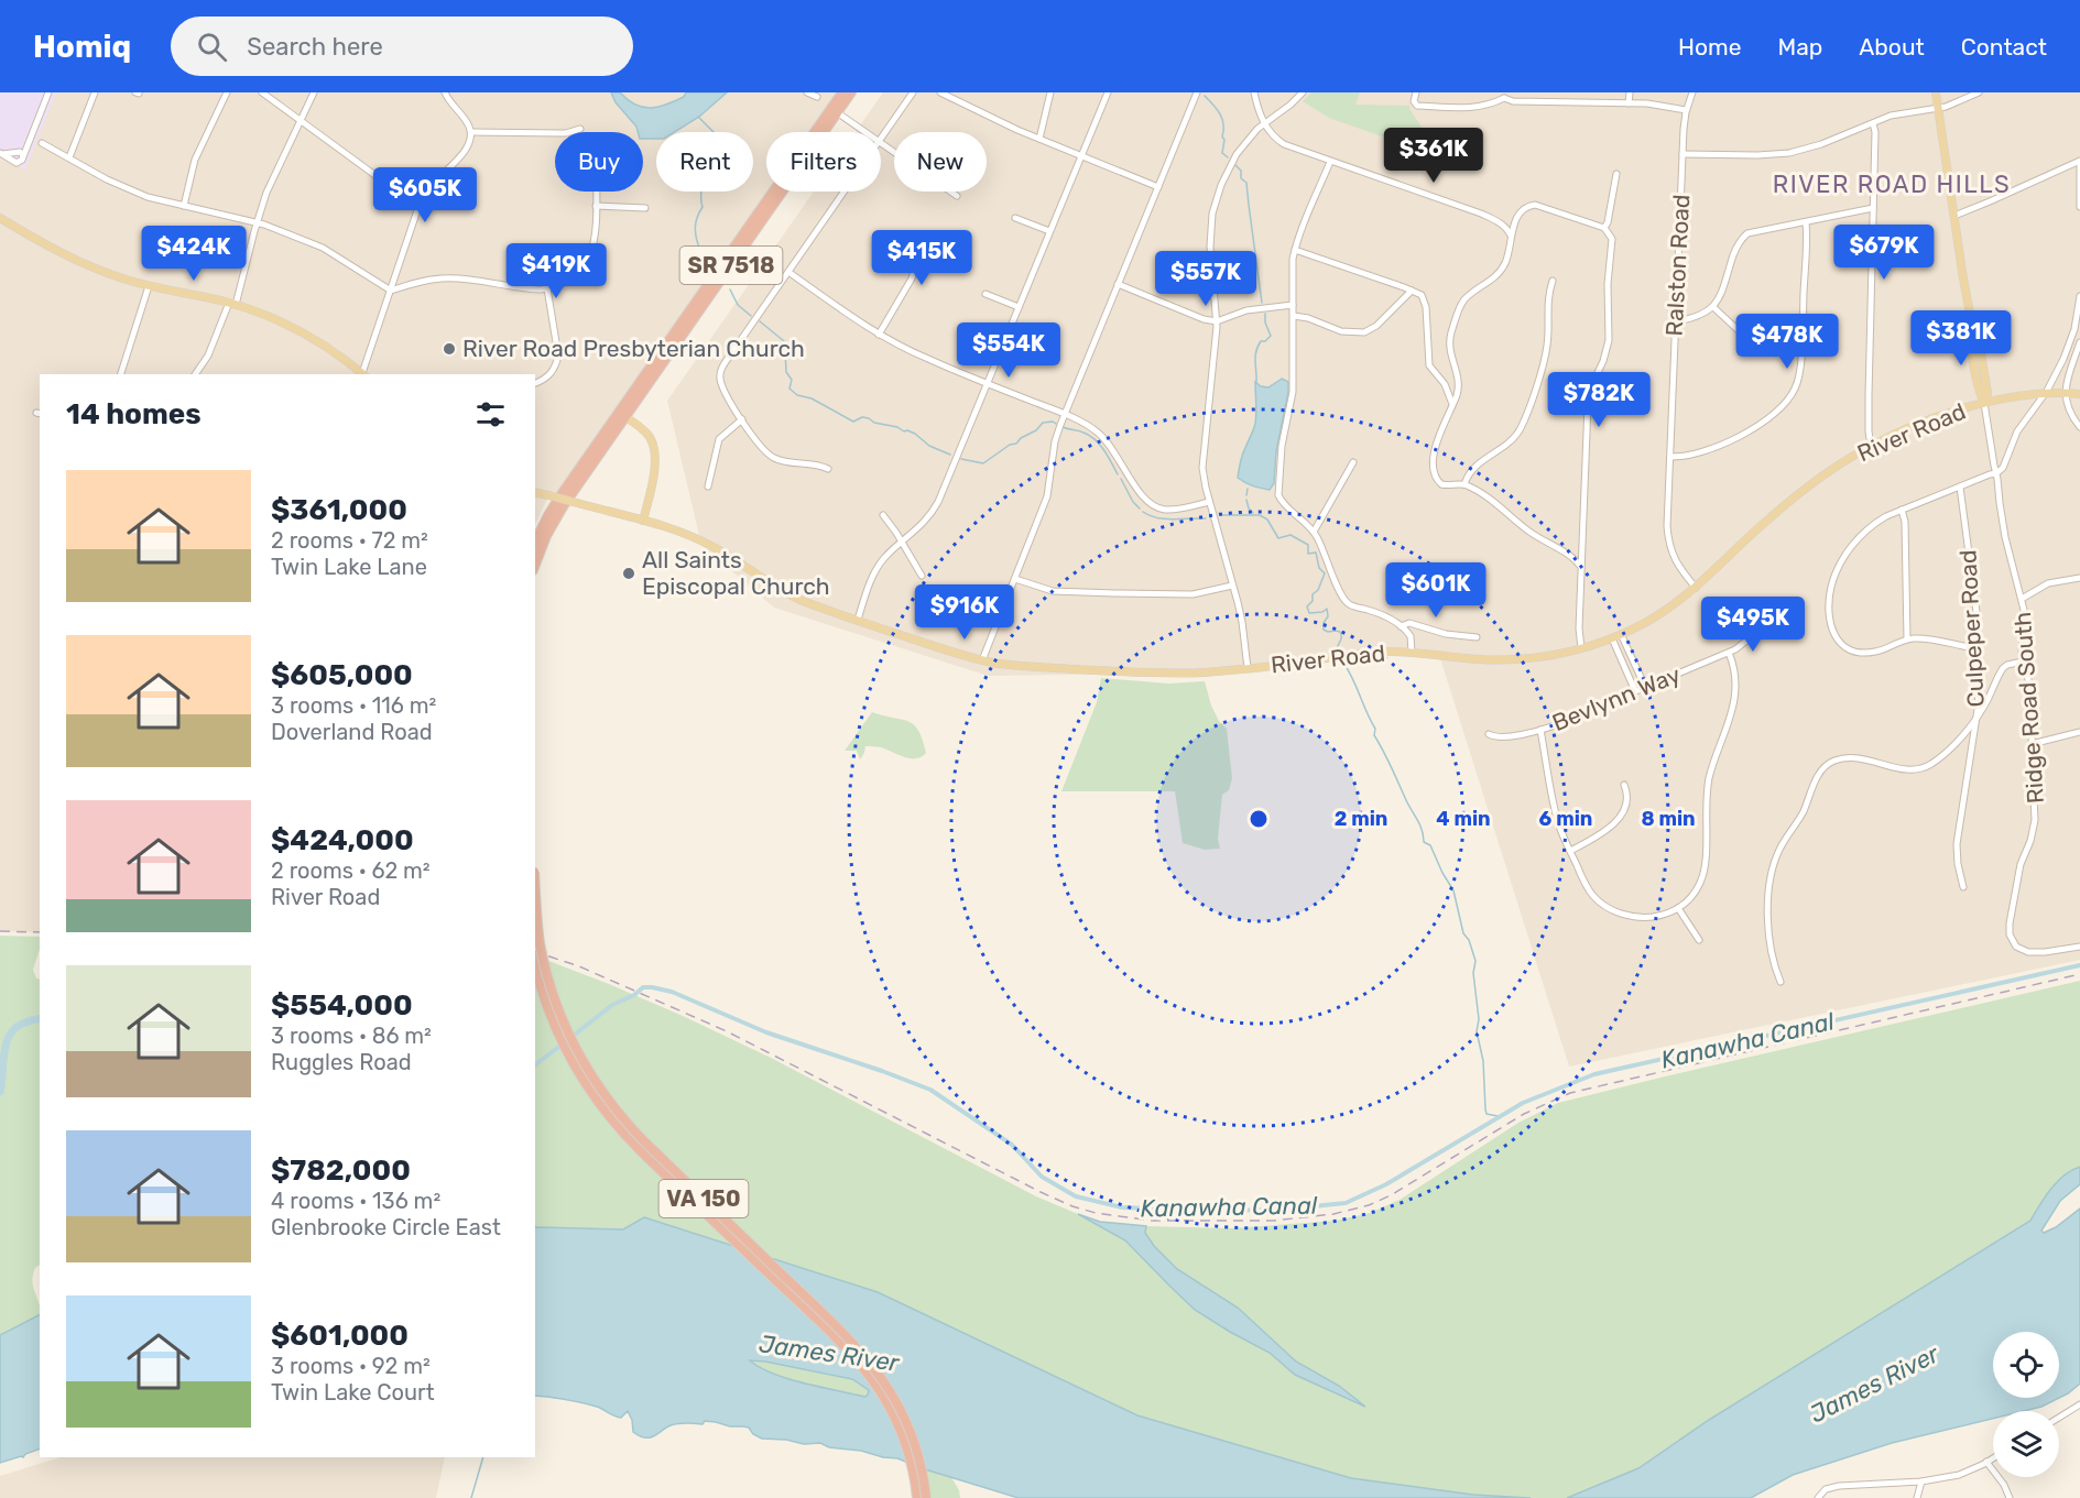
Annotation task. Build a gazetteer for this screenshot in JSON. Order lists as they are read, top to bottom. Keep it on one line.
{"streets":{"highway":["SR 7518","VA 150"],"main road":["River Road"],"street":["Ralston Road","Culpeper Road","Bevlynn Way","Ridge Road South"]},"crossings":[["Ralston Road","River Road"],["River Road","Ridge Road South"]],"districts":["RIVER ROAD HILLS"],"water":["Kanawha Canal","James River"],"places":["River Road Presbyterian Church","All Saints Episcopal Church"],"page":{"header":"Homiq","search":"Search here","nav":["Home","Map","About","Contact"],"price":["$361K","$605K","$679K","$424K","$415K","$419K","$557K","$381K","$478K","$554K","$782K","$601K","$916K","$495K"],"chip":["Buy","Rent","Filters","New"],"heading":"14 homes","list":[{"name":"$361,000","note":"2 rooms · 72 m² · Twin Lake Lane"},{"name":"$605,000","note":"3 rooms · 116 m² · Doverland Road"},{"name":"$424,000","note":"2 rooms · 62 m² · River Road"},{"name":"$554,000","note":"3 rooms · 86 m² · Ruggles Road"},{"name":"$782,000","note":"4 rooms · 136 m² · Glenbrooke Circle East"},{"name":"$601,000","note":"3 rooms · 92 m² · Twin Lake Court"}]},"rings":["2 min","4 min","6 min","8 min"]}
